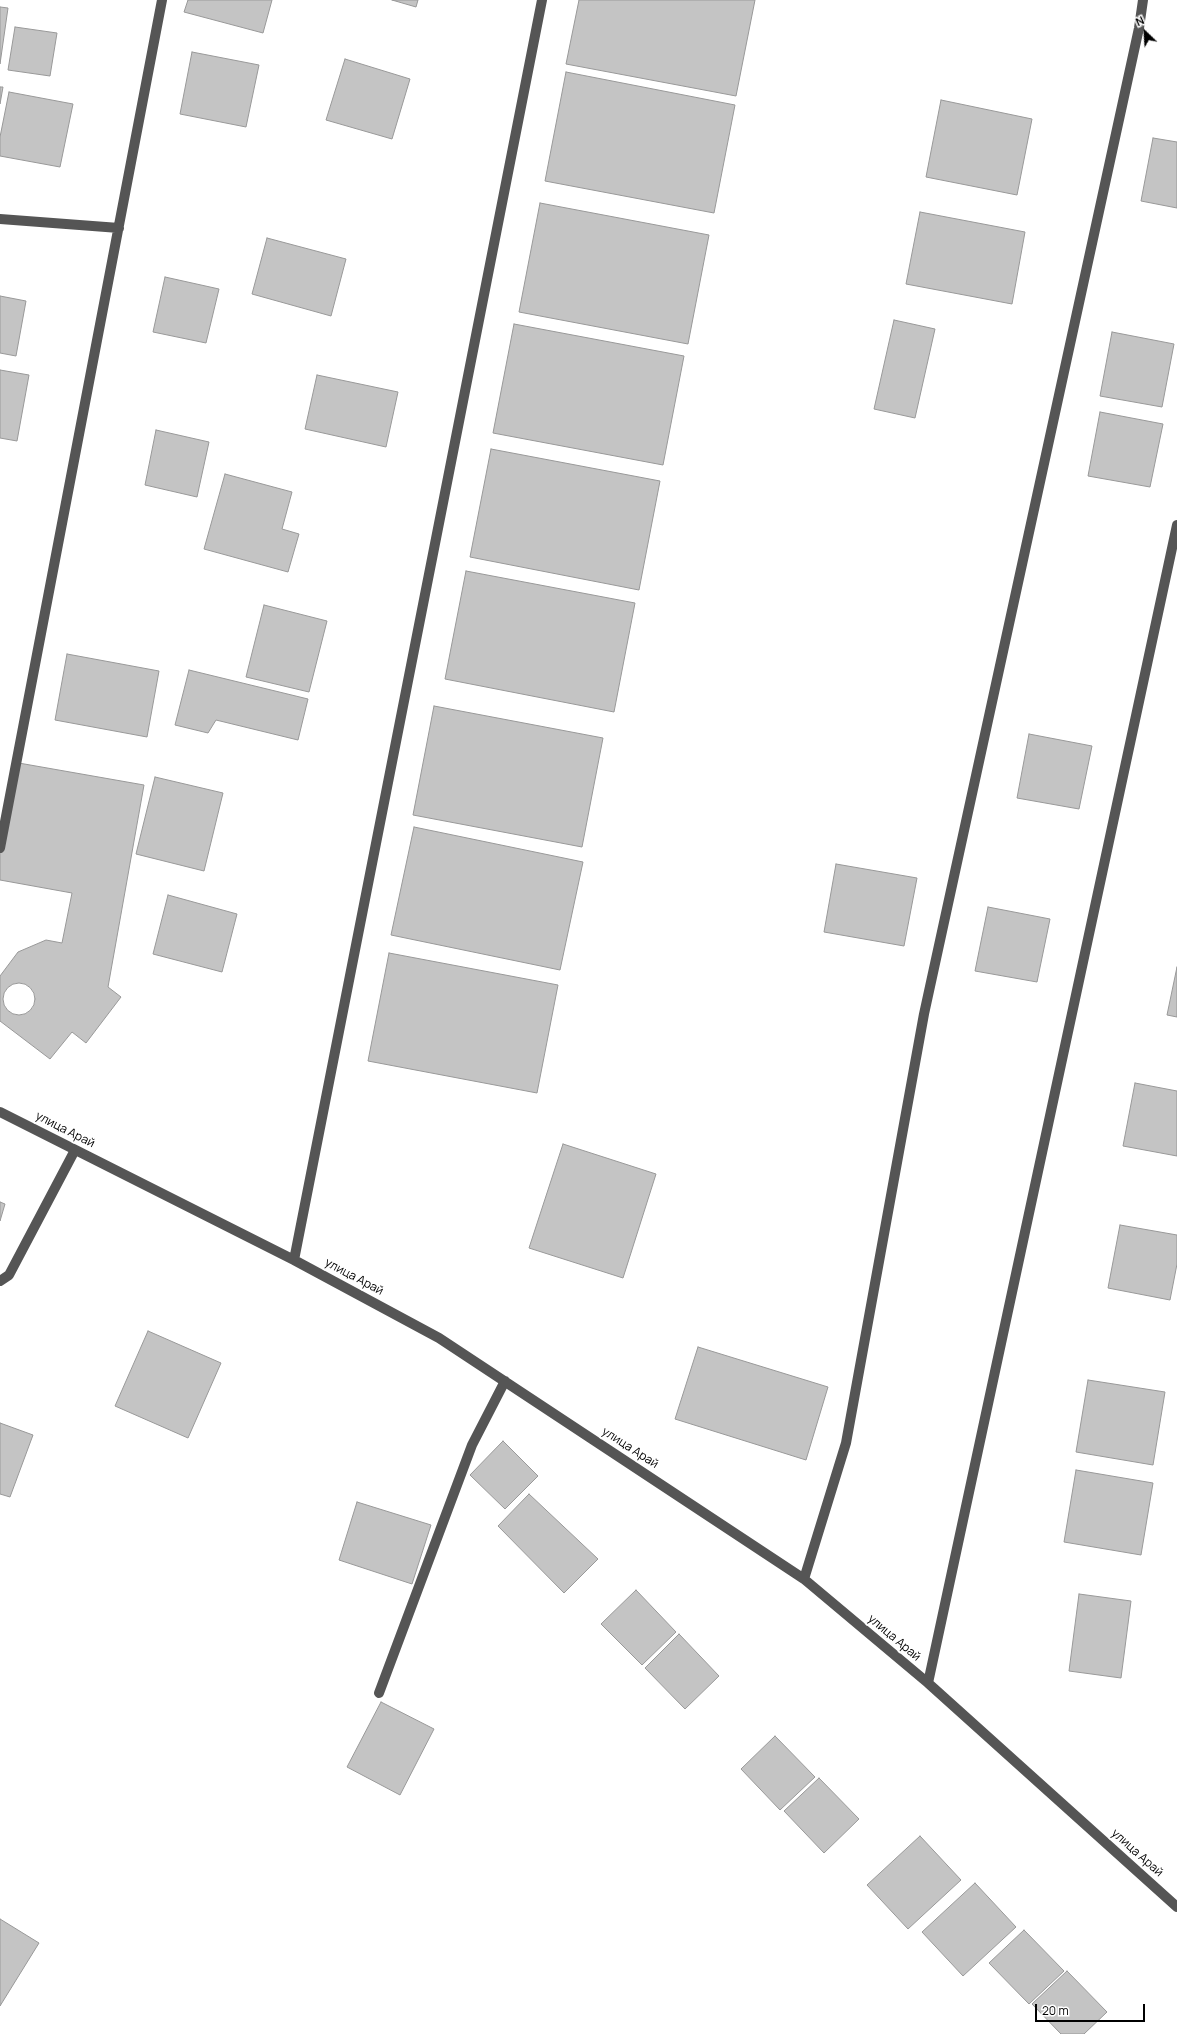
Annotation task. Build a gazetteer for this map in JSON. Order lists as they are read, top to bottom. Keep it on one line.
{"streets":{"street":["улица Арай"]},"scale_bar":"20 m","north":"top left"}
